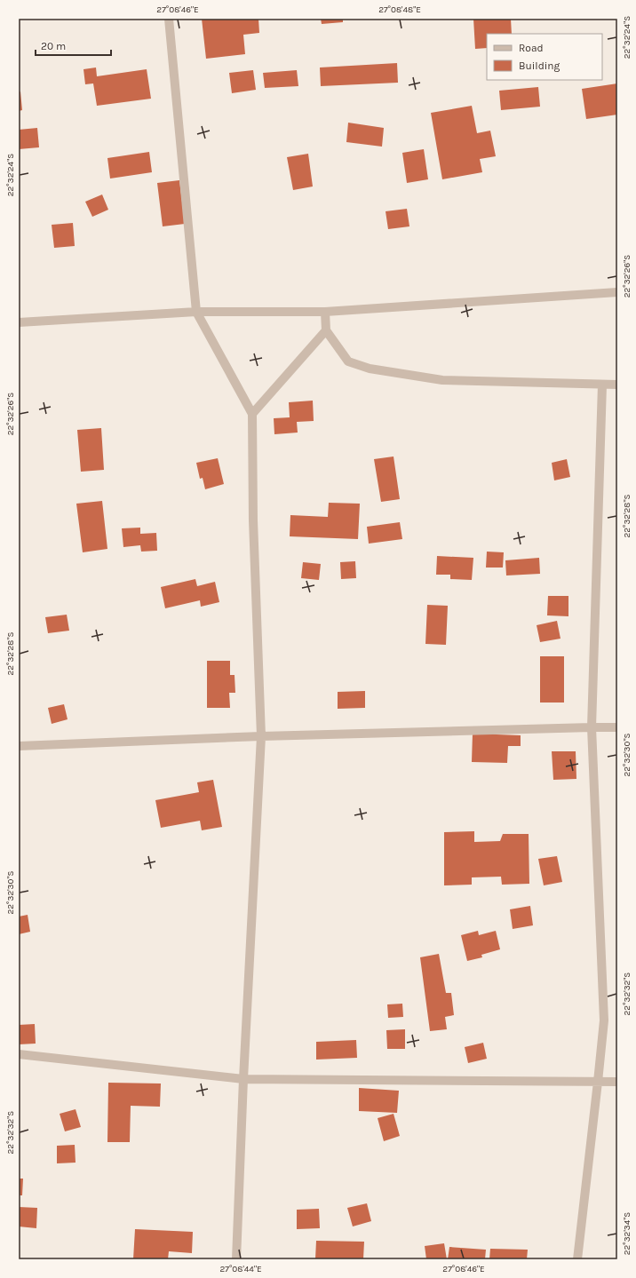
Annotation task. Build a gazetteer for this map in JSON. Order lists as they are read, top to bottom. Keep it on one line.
{"legend":["Road","Building"],"scale_bar":"20 m","coordinates":["27°08'46\"E","27°08'48\"E","22°32'24\"S","22°32'26\"S","22°32'28\"S","22°32'30\"S","22°32'32\"S","22°32'34\"S","27°08'44\"E"]}
